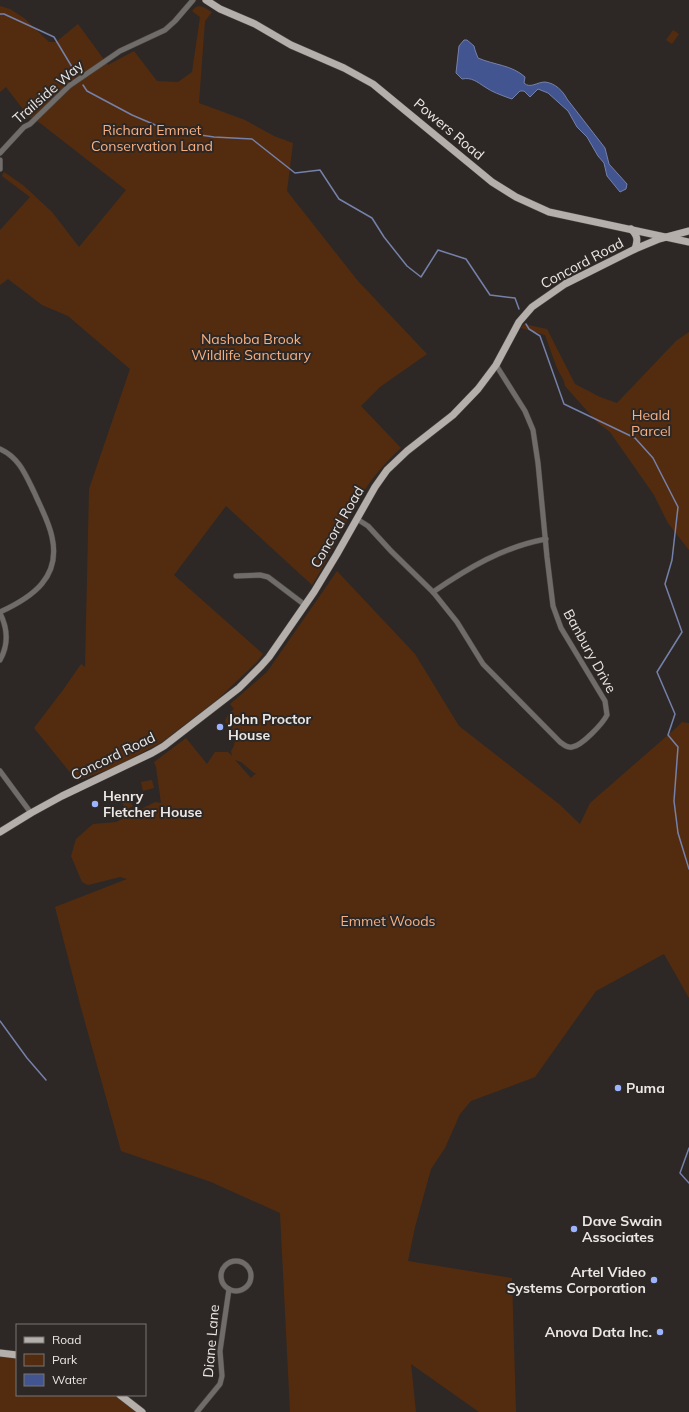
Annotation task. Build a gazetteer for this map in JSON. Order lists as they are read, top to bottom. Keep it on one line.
{"streets":{"main road":["Powers Road","Concord Road"],"street":["Trailside Way","Banbury Drive","Diane Lane"]},"crossings":[["Powers Road","Concord Road"],["Concord Road","Banbury Drive"]],"parks":["Richard Emmet Conservation Land","Nashoba Brook Wildlife Sanctuary","Heald Parcel","Emmet Woods"],"places":["John Proctor House","Henry Fletcher House","Puma","Dave Swain Associates","Artel Video Systems Corporation","Anova Data Inc."],"legend":["Road","Park","Water"]}
